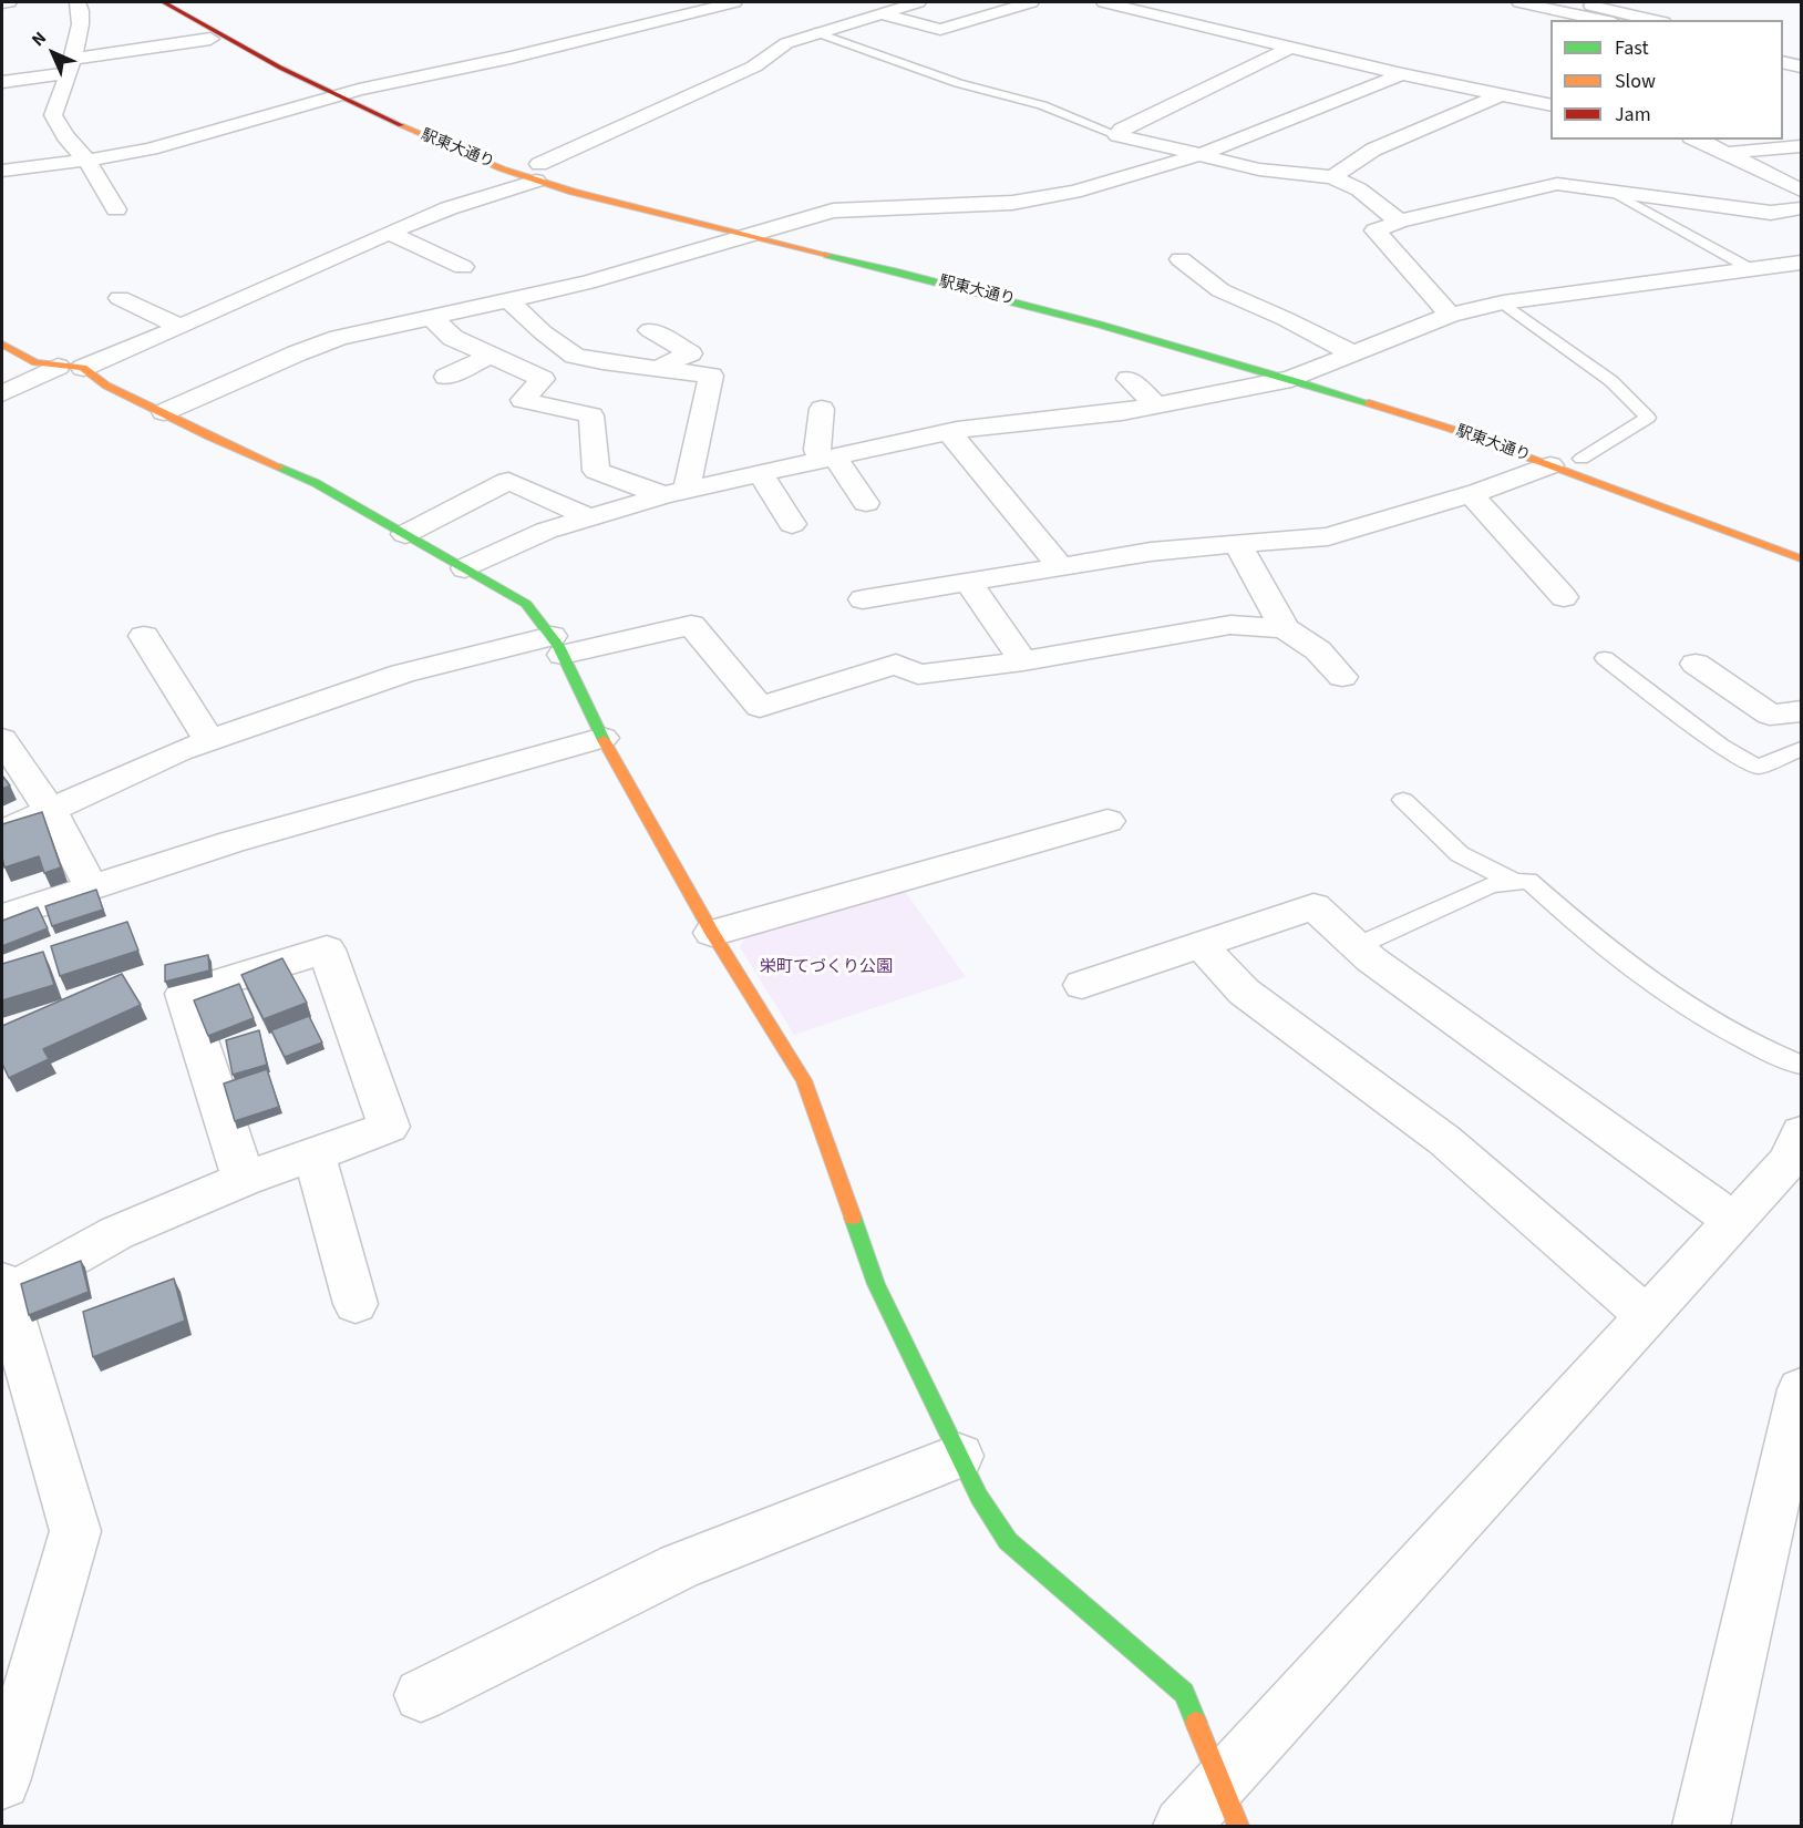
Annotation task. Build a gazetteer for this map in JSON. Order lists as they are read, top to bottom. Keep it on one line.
{"streets":{"street":["駅東大通り"]},"parks":["栄町てづくり公園"],"legend":["Fast","Slow","Jam"],"north":"top left"}
